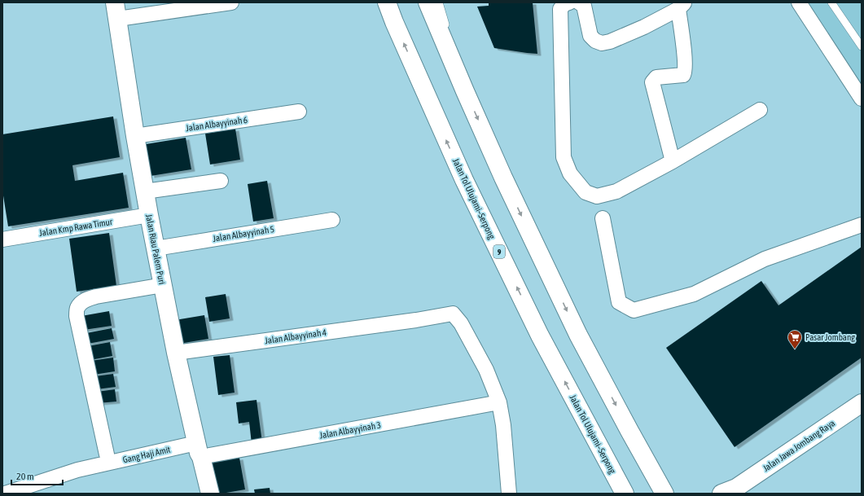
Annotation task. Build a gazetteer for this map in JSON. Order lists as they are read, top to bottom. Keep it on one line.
{"streets":{"main road":["Jalan Tol Ulujami–Serpong","Jalan Riau Palem Puri","9","Jalan Jawa Jombang Raya"],"street":["Jalan Albayyinah 6","Jalan Kmp Rawa Timur","Jalan Albayyinah 5","Jalan Albayyinah 4","Jalan Albayyinah 3","Gang Haji Amit"]},"crossings":[["Jalan Albayyinah 6","Jalan Riau Palem Puri"],["Jalan Kmp Rawa Timur","Jalan Riau Palem Puri"],["Jalan Albayyinah 5","Jalan Riau Palem Puri"],["Jalan Riau Palem Puri","Jalan Albayyinah 4"],["Jalan Riau Palem Puri","Jalan Albayyinah 3"],["Jalan Riau Palem Puri","Gang Haji Amit"],["Jalan Albayyinah 4","Jalan Albayyinah 3"],["Jalan Albayyinah 3","Gang Haji Amit"]],"places":{"supermarket":["Pasar Jombang"]},"scale_bar":"20 m"}
